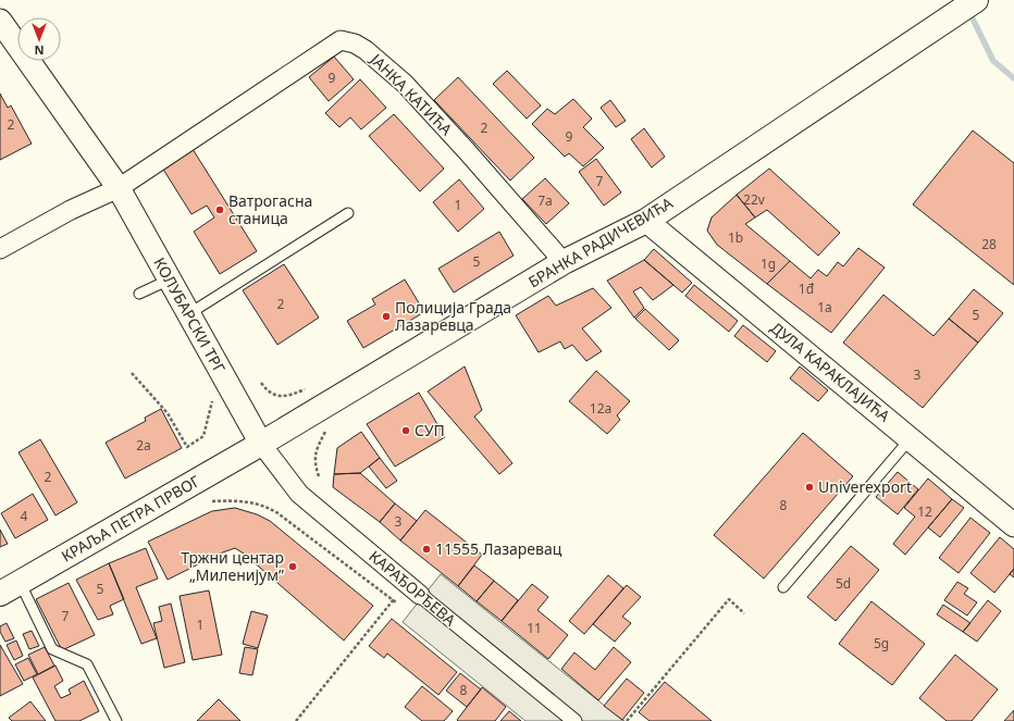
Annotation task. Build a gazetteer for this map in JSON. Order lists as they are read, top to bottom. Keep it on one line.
{"streets":{"main road":["БРАНКА РАДИЧЕВИЋА","КРАЉА ПЕТРА ПРВОГ"],"street":["ЈАНКА КАТИЋА","КОЛУБАРСКИ ТРГ","ДУЛА КАРАКЛАЈИЋА","КАРАЂОРЂЕВА"]},"crossings":[["ЈАНКА КАТИЋА","БРАНКА РАДИЧЕВИЋА"],["ЈАНКА КАТИЋА","КОЛУБАРСКИ ТРГ"],["БРАНКА РАДИЧЕВИЋА","КОЛУБАРСКИ ТРГ"],["БРАНКА РАДИЧЕВИЋА","ДУЛА КАРАКЛАЈИЋА"],["БРАНКА РАДИЧЕВИЋА","КРАЉА ПЕТРА ПРВОГ"],["БРАНКА РАДИЧЕВИЋА","КАРАЂОРЂЕВА"],["КОЛУБАРСКИ ТРГ","КРАЉА ПЕТРА ПРВОГ"],["КОЛУБАРСКИ ТРГ","КАРАЂОРЂЕВА"],["КРАЉА ПЕТРА ПРВОГ","КАРАЂОРЂЕВА"]],"places":["Ватрогасна станица","Полиција Града Лазаревца","СУП","Univerexport","11555 Лазаревац","Тржни центар „Миленијум”"],"house_numbers":["9","2","2","9","7","22v","7a","1","1b","28","5","1g","1đ","2","1a","5","3","12a","2a","2","8","12","4","3","5d","5","7","1","11","5g","8"],"north":"bottom"}
